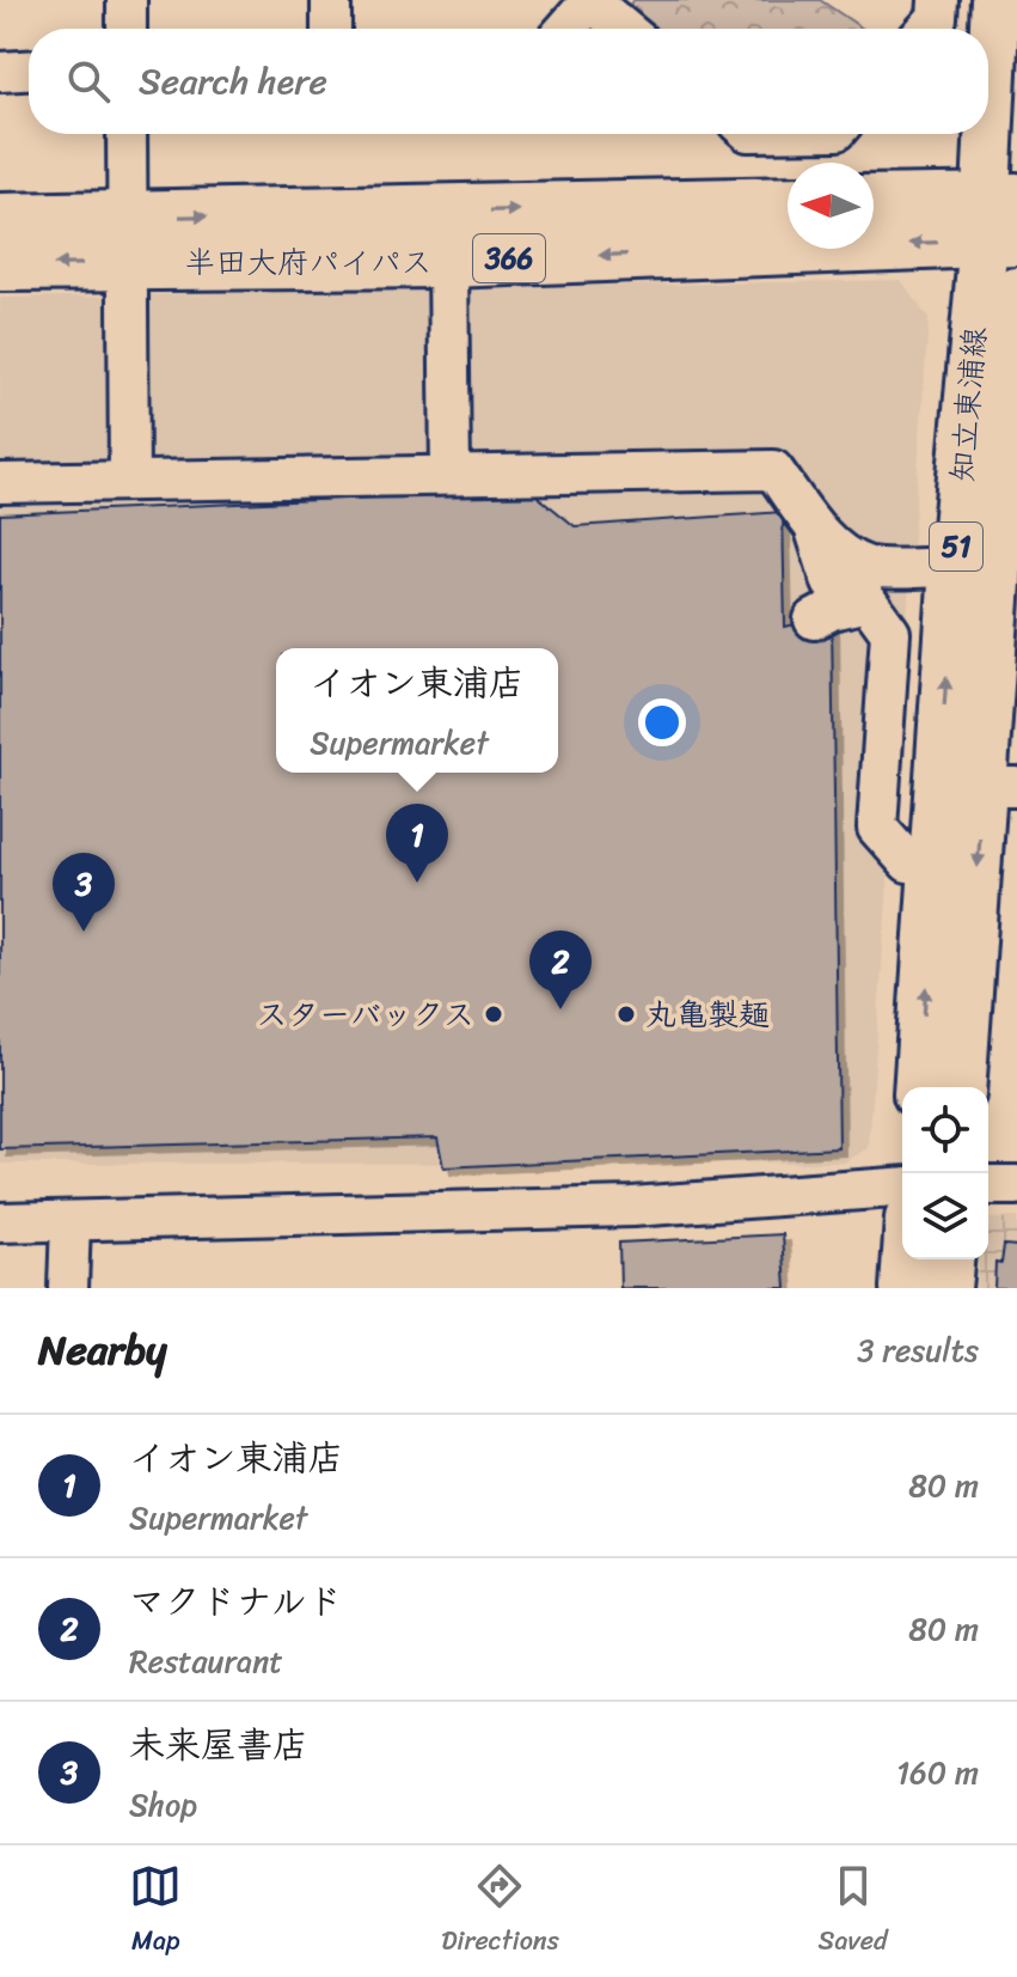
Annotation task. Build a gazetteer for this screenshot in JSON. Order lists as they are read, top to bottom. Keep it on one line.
{"streets":{"highway":["366","半田大府パイパス"],"main road":["知立東浦線","51"]},"crossings":[["半田大府パイパス","知立東浦線"]],"places":["スターバックス","丸亀製麺"],"north":"left","page":{"search":"Search here","popup":["イオン東浦店","Supermarket"],"pins":["1","3","2"],"heading":["Nearby","3 results"],"list":[{"mark":"1","name":"イオン東浦店","note":"Supermarket","value":"80 m"},{"mark":"2","name":"マクドナルド","note":"Restaurant","value":"80 m"},{"mark":"3","name":"未来屋書店","note":"Shop","value":"160 m"}],"nav":["Map","Directions","Saved"]}}
